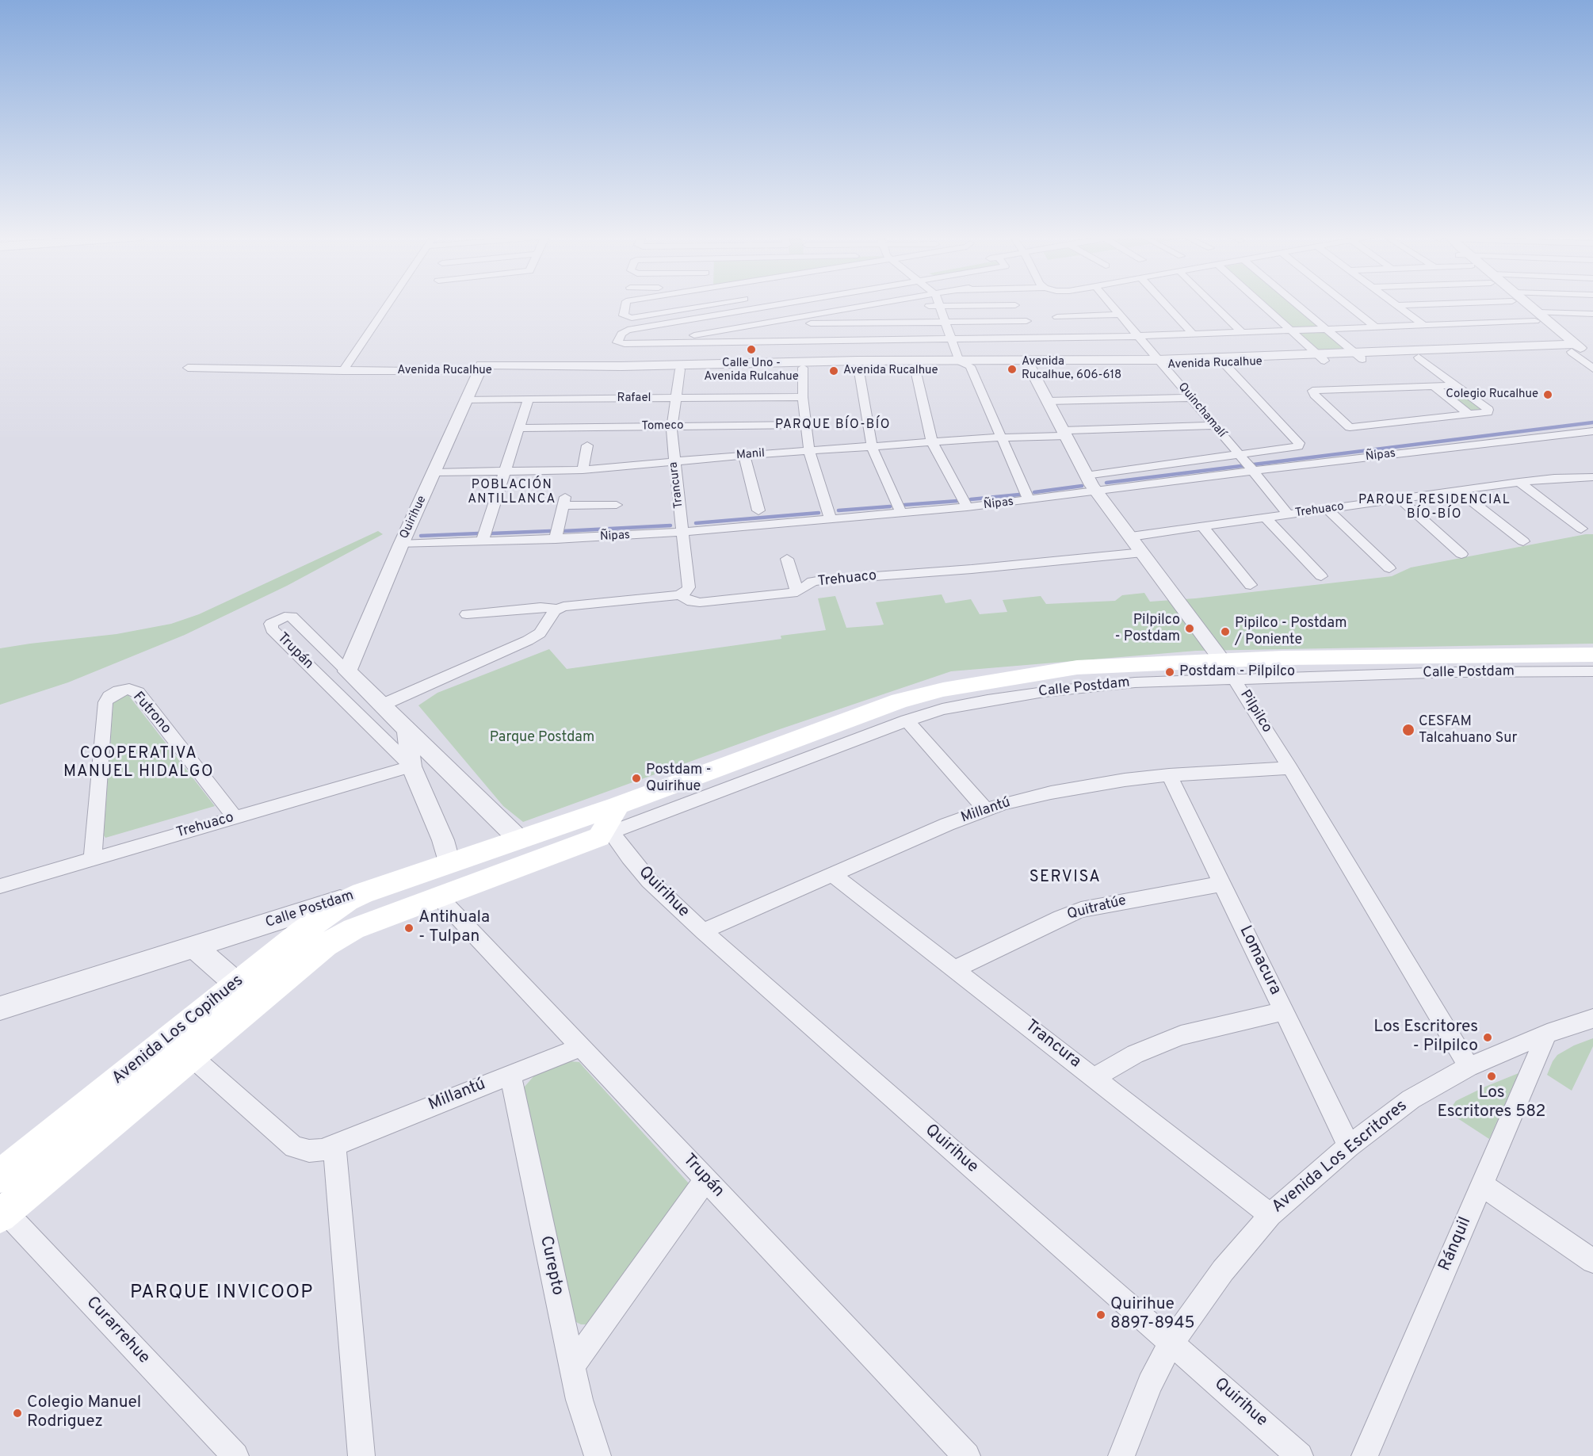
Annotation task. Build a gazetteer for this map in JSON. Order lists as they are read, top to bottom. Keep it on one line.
{"streets":{"main road":["Calle Postdam","Avenida Los Copihues"],"street":["Avenida Rucalhue","Rafael","Quinchamalí","Tomeco","Manil","Ñipas","Trancura","Trehuaco","Quirihue","Trupán","Pilpilco","Futrono","Millantú","Quitratúe","Lomacura","Avenida Los Escritores","Ránquil","Curepto","Curarrehue"]},"crossings":[["Avenida Rucalhue","Quinchamalí"],["Avenida Rucalhue","Ñipas"],["Avenida Rucalhue","Trancura"],["Avenida Rucalhue","Quirihue"],["Avenida Rucalhue","Pilpilco"],["Rafael","Trancura"],["Rafael","Quirihue"],["Quinchamalí","Manil"],["Quinchamalí","Ñipas"],["Quinchamalí","Trehuaco"],["Tomeco","Trancura"],["Manil","Trancura"],["Manil","Quirihue"],["Manil","Pilpilco"],["Ñipas","Trancura"],["Ñipas","Quirihue"],["Ñipas","Pilpilco"],["Trancura","Trehuaco"],["Trancura","Millantú"],["Trancura","Quitratúe"],["Trancura","Avenida Los Escritores"],["Trehuaco","Trupán"],["Trehuaco","Pilpilco"],["Trehuaco","Futrono"],["Quirihue","Trupán"],["Quirihue","Calle Postdam"],["Quirihue","Millantú"],["Quirihue","Avenida Los Escritores"],["Trupán","Calle Postdam"],["Trupán","Millantú"],["Calle Postdam","Pilpilco"],["Calle Postdam","Avenida Los Copihues"],["Pilpilco","Millantú"],["Pilpilco","Avenida Los Escritores"],["Millantú","Lomacura"],["Millantú","Curepto"],["Quitratúe","Lomacura"],["Lomacura","Avenida Los Escritores"],["Avenida Los Copihues","Curarrehue"],["Avenida Los Escritores","Ránquil"]],"districts":["PARQUE BÍO-BÍO","POBLACIÓN ANTILLANCA","PARQUE RESIDENCIAL BÍO-BÍO","COOPERATIVA MANUEL HIDALGO","SERVISA","PARQUE INVICOOP"],"parks":["Parque Postdam"],"places":["Calle Uno - Avenida Rulcahue","Avenida Rucalhue, 606-618","Avenida Rucalhue","Colegio Rucalhue","Pilpilco - Postdam","Pipilco - Postdam / Poniente","Postdam - Pilpilco","CESFAM Talcahuano Sur","Postdam - Quirihue","Antihuala - Tulpan","Los Escritores - Pilpilco","Los Escritores 582","Quirihue 8897-8945","Colegio Manuel Rodriguez"]}
